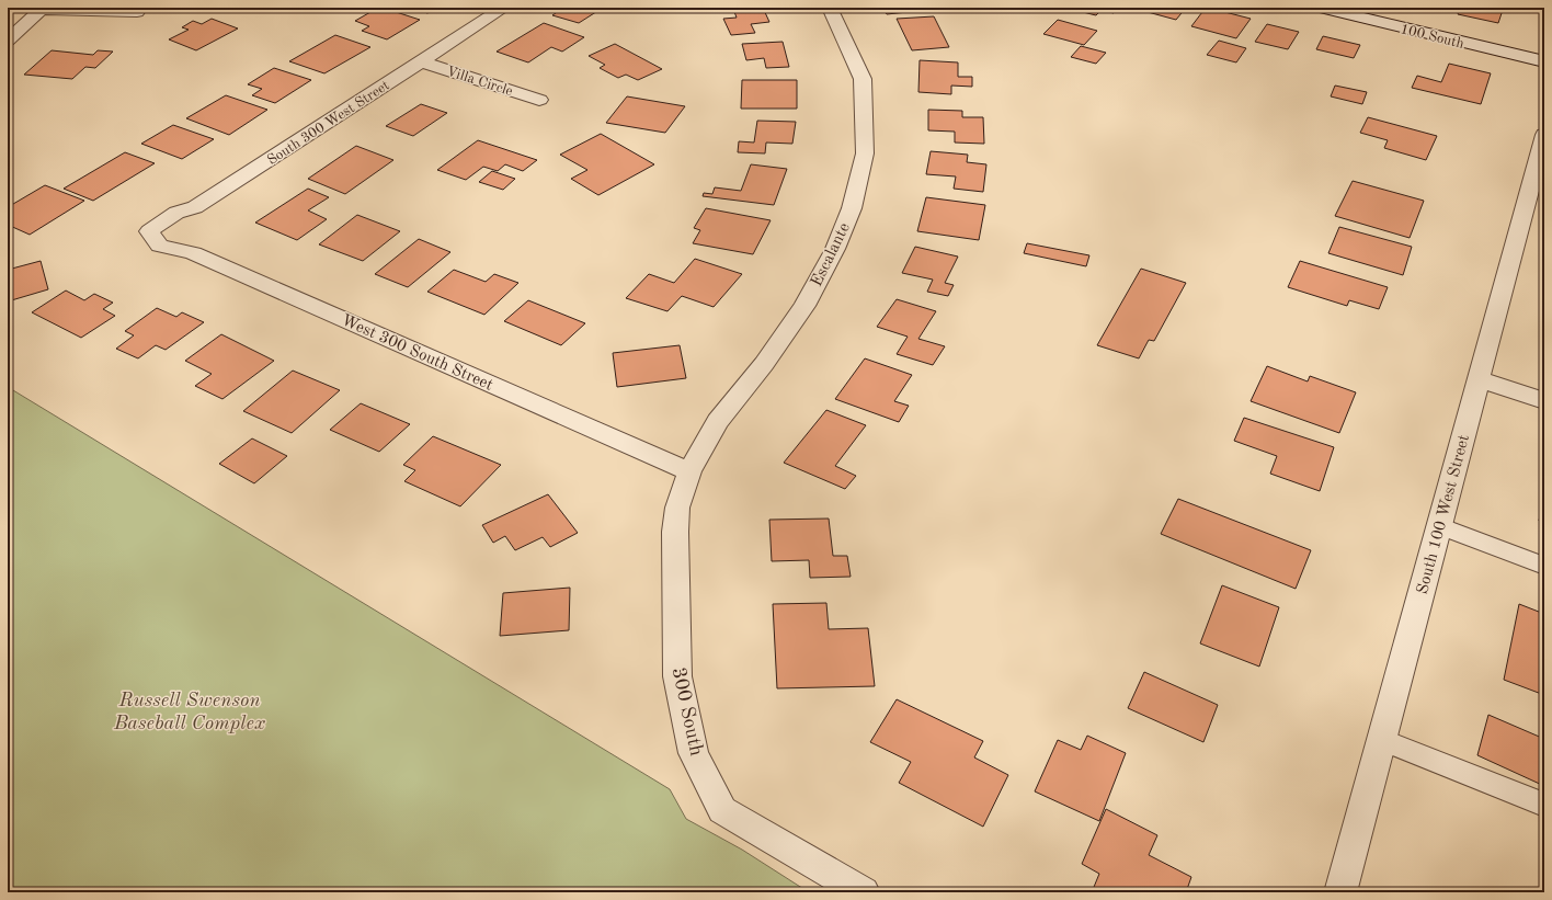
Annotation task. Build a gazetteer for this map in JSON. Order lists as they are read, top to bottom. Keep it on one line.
{"streets":{"street":["100 South","Villa Circle","South 300 West Street","Escalante","West 300 South Street","South 100 West Street","300 South"]},"crossings":[["Villa Circle","South 300 West Street"],["South 300 West Street","West 300 South Street"],["Escalante","West 300 South Street"],["Escalante","300 South"],["West 300 South Street","300 South"]],"parks":["Russell Swenson Baseball Complex"]}
